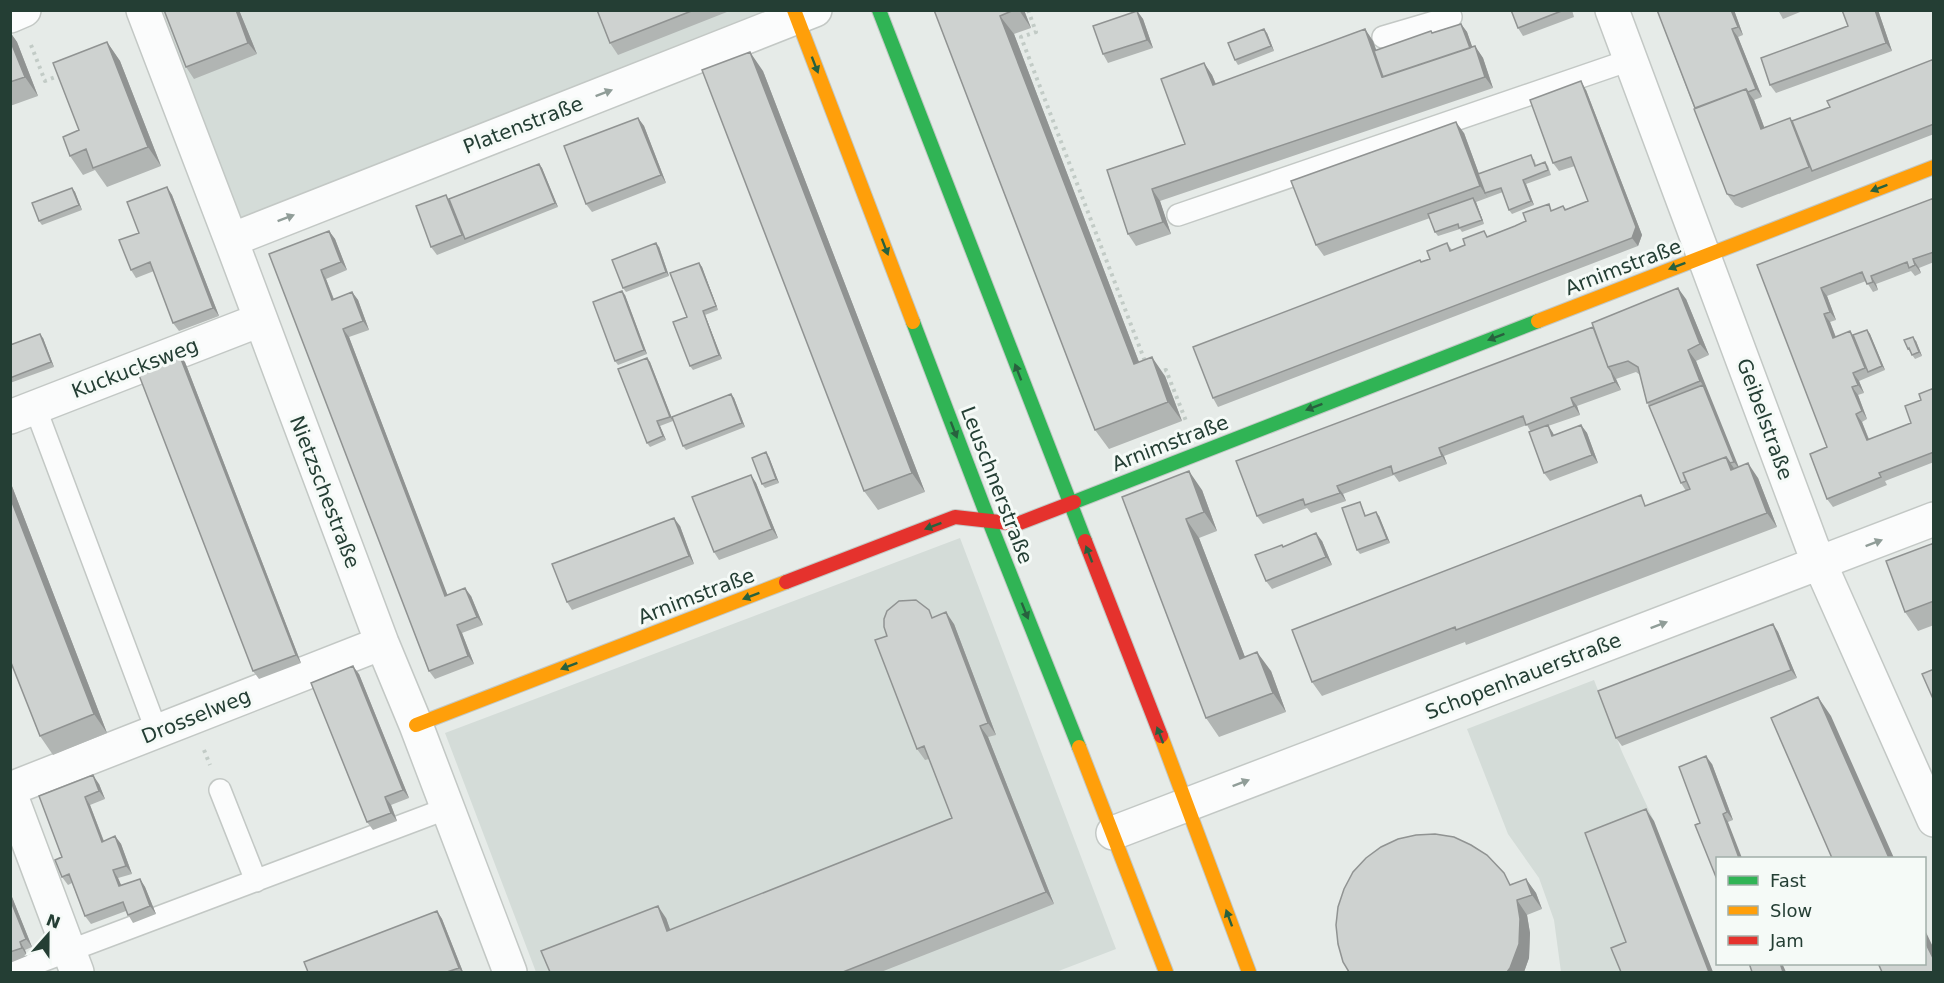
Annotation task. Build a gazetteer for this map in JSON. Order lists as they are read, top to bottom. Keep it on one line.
{"streets":{"street":["Platenstraße","Arnimstraße","Kuckucksweg","Geibelstraße","Leuschnerstraße","Nietzschestraße","Schopenhauerstraße","Drosselweg"]},"crossings":[["Platenstraße","Leuschnerstraße"],["Platenstraße","Nietzschestraße"],["Arnimstraße","Geibelstraße"],["Arnimstraße","Leuschnerstraße"],["Arnimstraße","Nietzschestraße"],["Kuckucksweg","Nietzschestraße"],["Geibelstraße","Schopenhauerstraße"],["Leuschnerstraße","Schopenhauerstraße"],["Nietzschestraße","Drosselweg"]],"one_way":["Platenstraße","Arnimstraße","Schopenhauerstraße"],"legend":["Fast","Slow","Jam"],"north":"top"}
